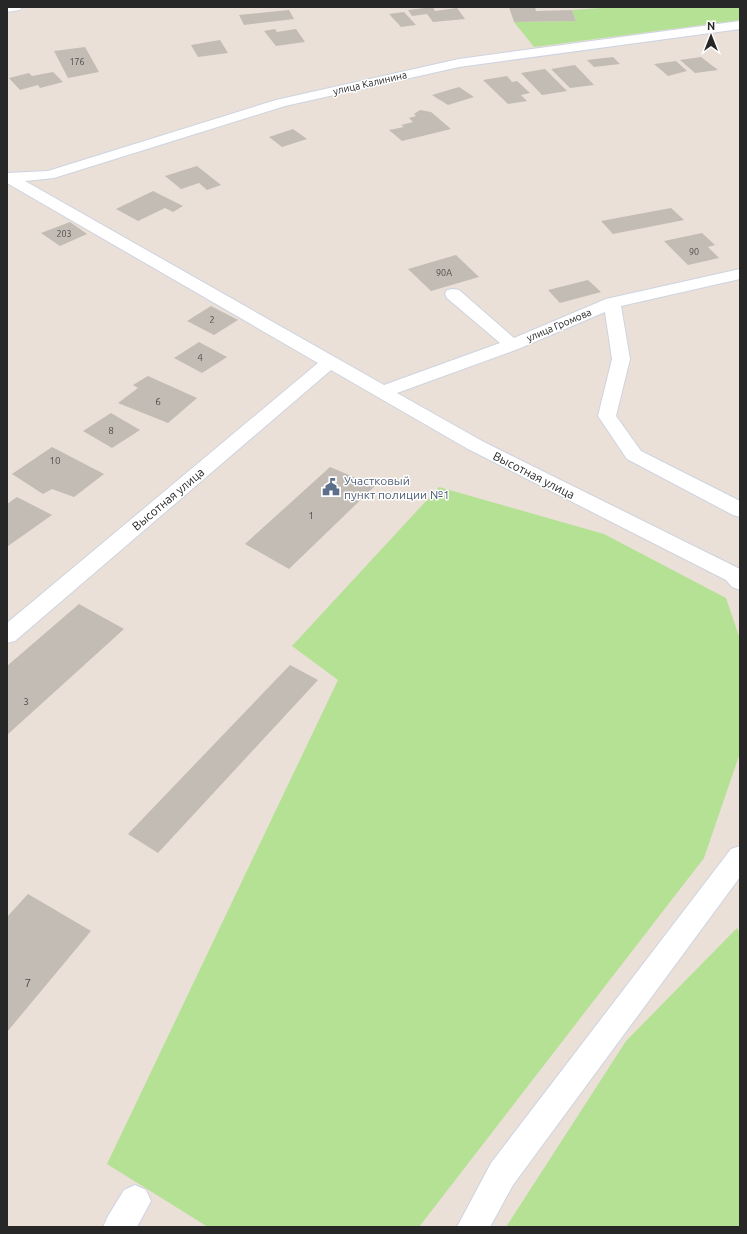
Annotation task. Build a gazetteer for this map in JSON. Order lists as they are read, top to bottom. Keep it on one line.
{"streets":{"street":["улица Калинина","улица Громова","Высотная улица"]},"crossings":[["улица Калинина","Высотная улица"],["улица Громова","Высотная улица"]],"places":{"public building":["Участковый пункт полиции №1"]},"house_numbers":["176","203","90","90А","2","4","6","8","10","1","3","7"],"north":"top"}
